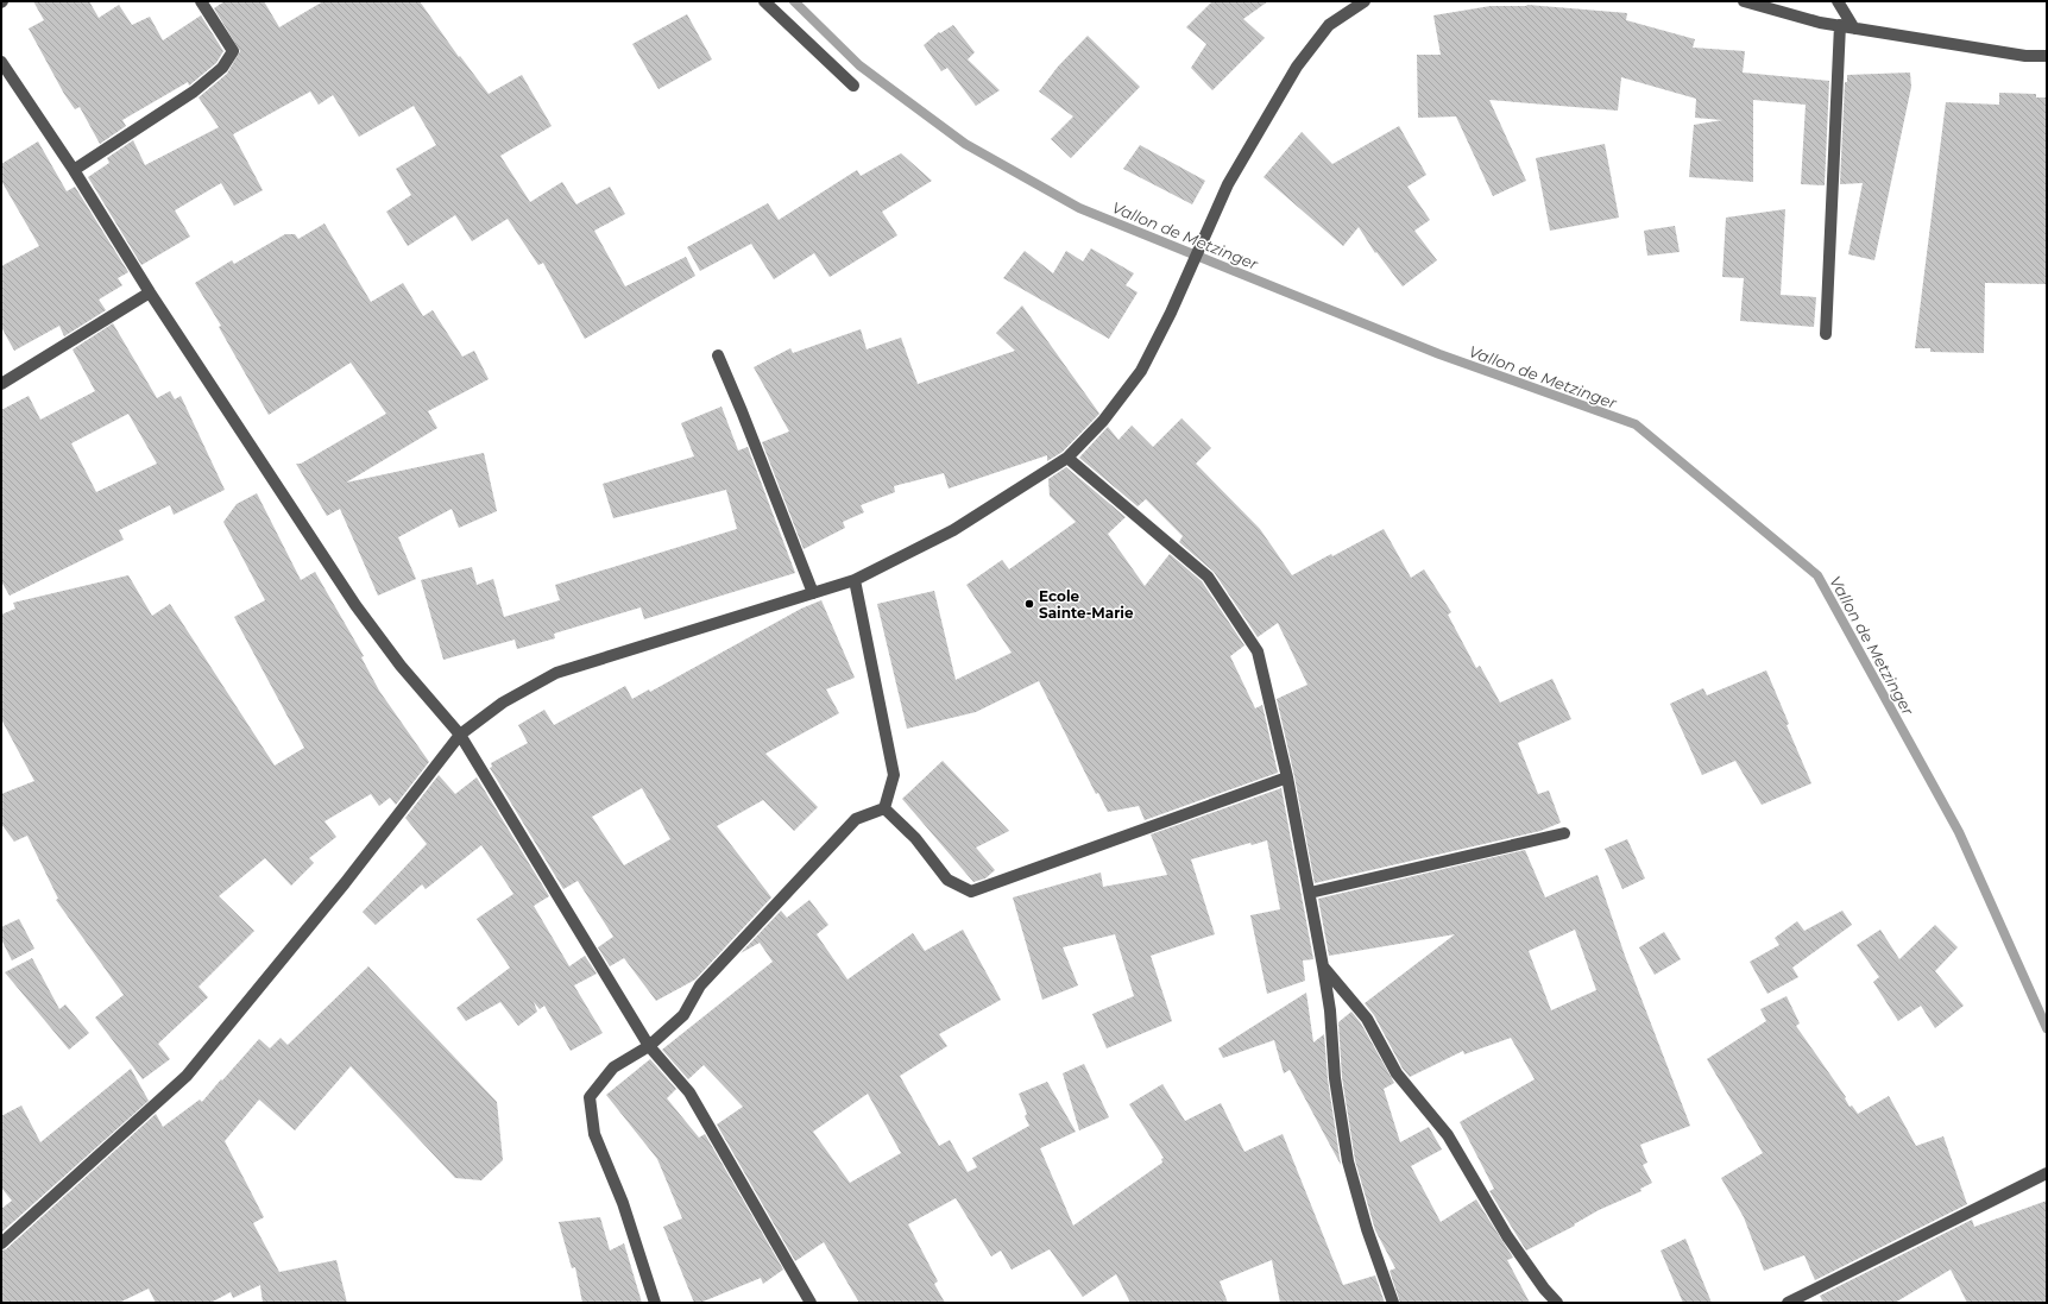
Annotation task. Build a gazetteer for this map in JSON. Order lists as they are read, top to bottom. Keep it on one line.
{"water":["Vallon de Metzinger"],"places":["Ecole Sainte-Marie"]}
